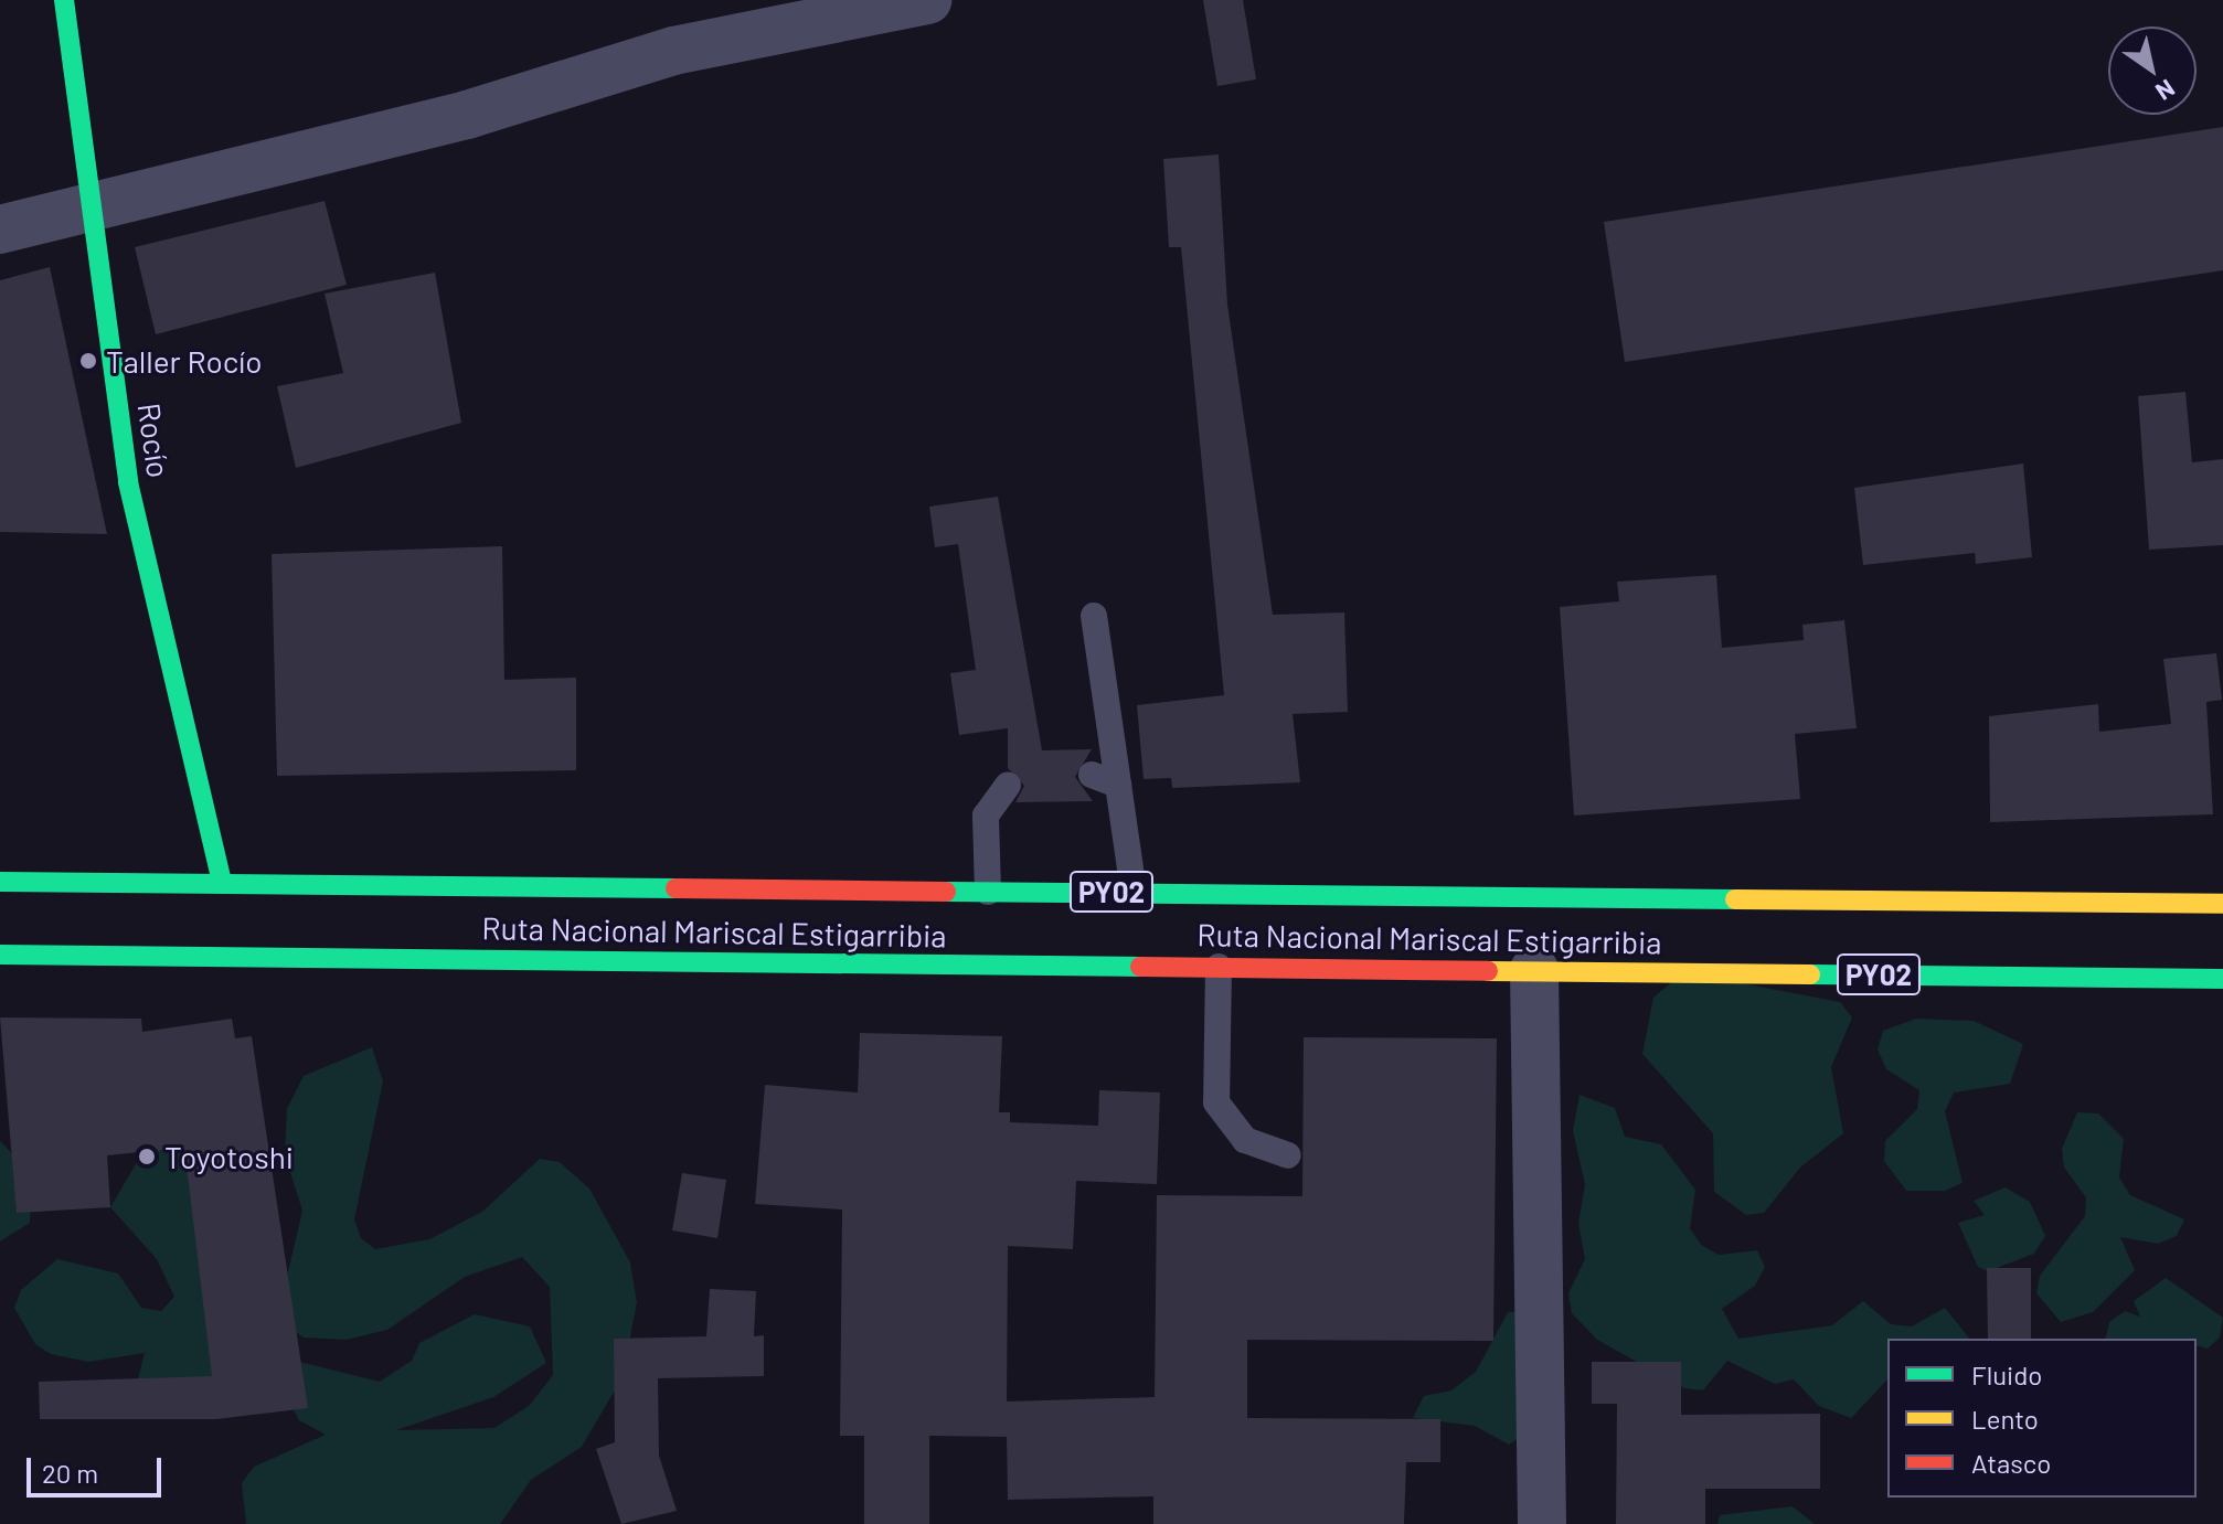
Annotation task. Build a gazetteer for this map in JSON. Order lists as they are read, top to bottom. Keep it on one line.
{"streets":{"main road":["Rocío","PY02","Ruta Nacional Mariscal Estigarribia"]},"crossings":[["Rocío","Ruta Nacional Mariscal Estigarribia"]],"places":["Taller Rocío","Toyotoshi"],"legend":["Fluido","Lento","Atasco"],"scale_bar":"20 m","north":"bottom right"}
